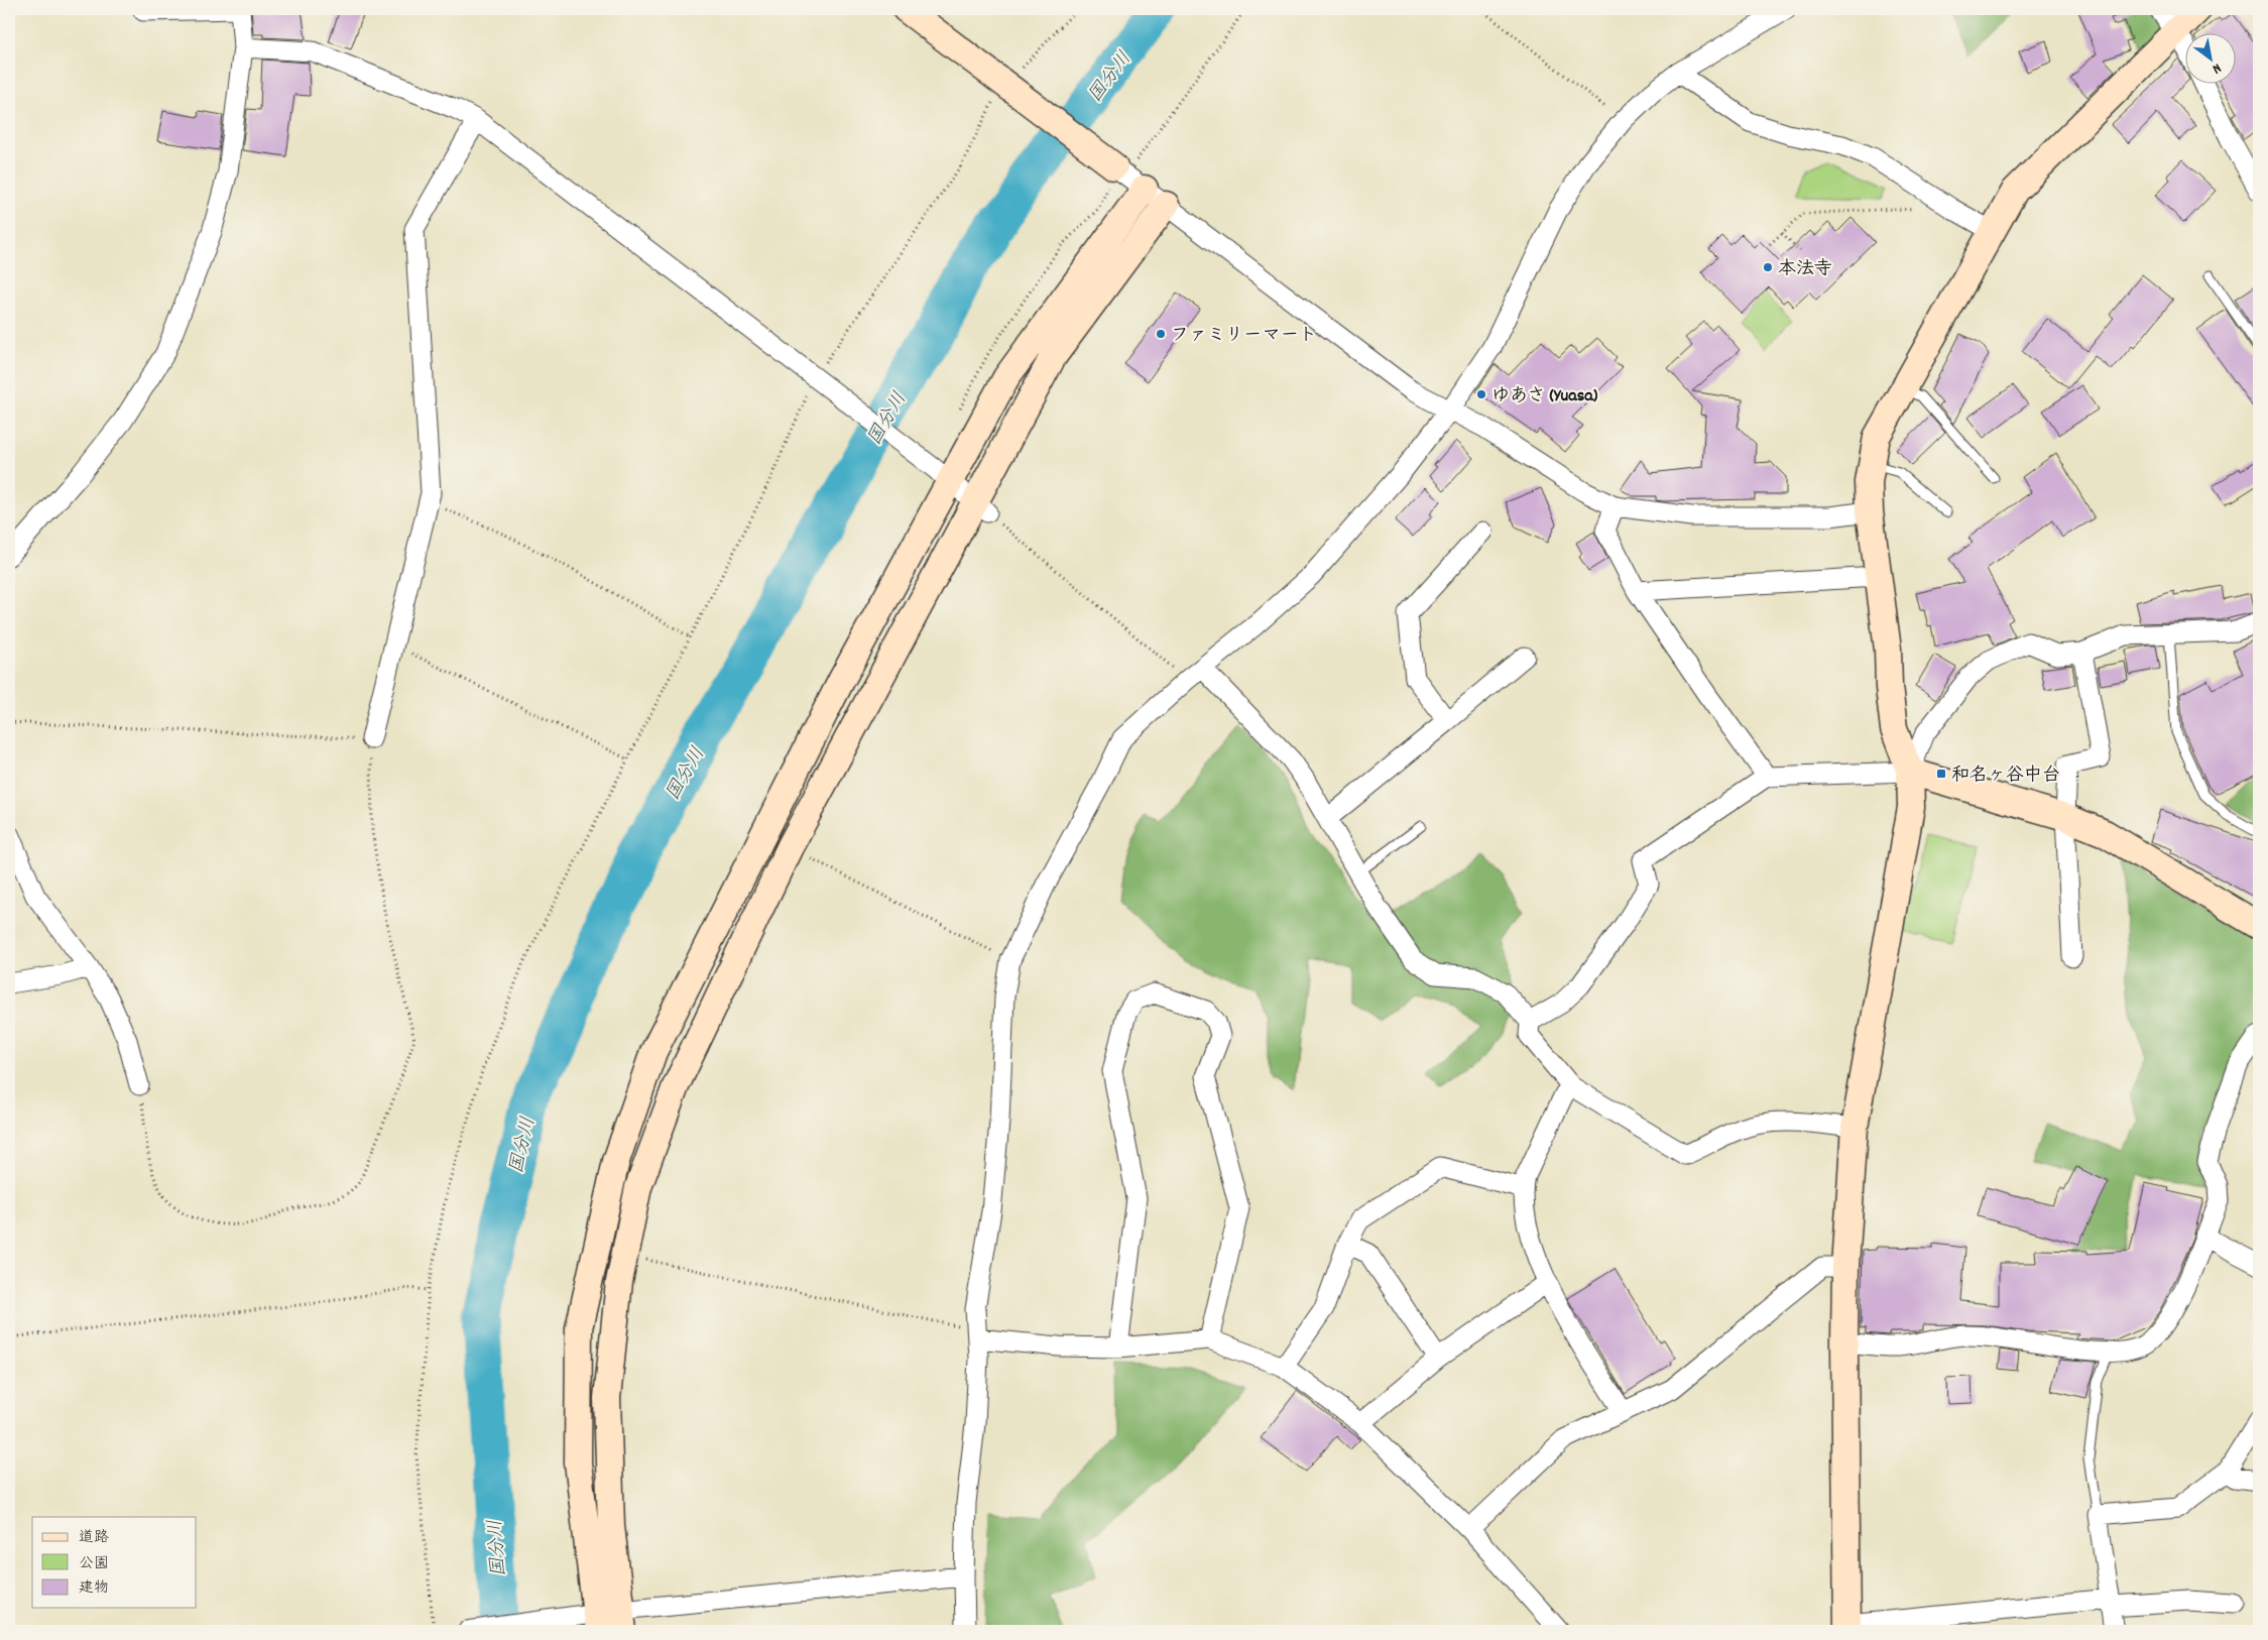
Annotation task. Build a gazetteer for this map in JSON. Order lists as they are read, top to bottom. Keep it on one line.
{"water":["国分川"],"places":{"other":["本法寺","ファミリーマート","ゆあさ (Yuasa)"],"transit":["和名ヶ谷中台"]},"legend":["道路","公園","建物"],"north":"bottom right"}
